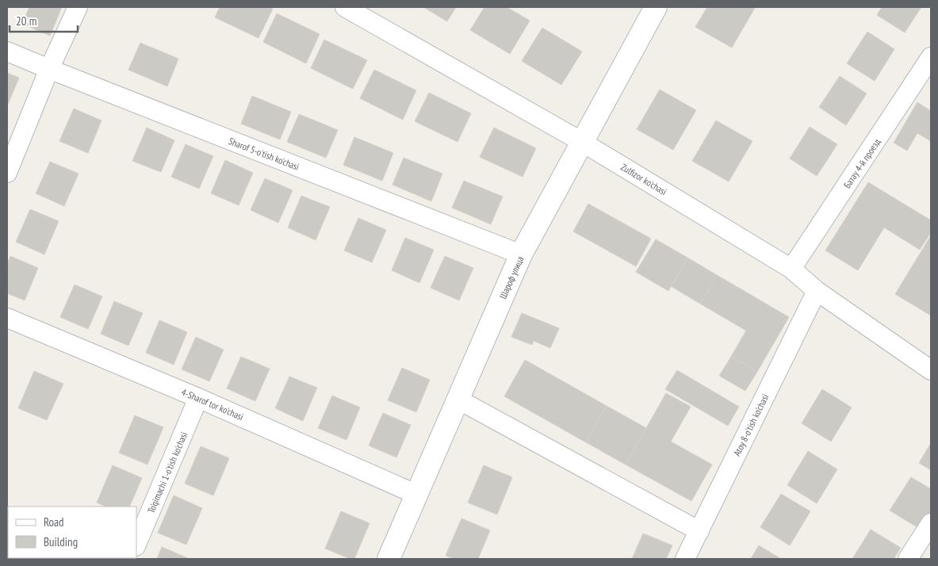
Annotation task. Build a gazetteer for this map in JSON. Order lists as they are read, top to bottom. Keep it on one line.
{"streets":{"street":["Sharof 5-o'tish ko'chasi","Батау 4-й проезд","Zulfizor ko'chasi","Шароф улица","4-Sharof tor ko'chasi","Atoy 8-o'tish ko'chasi","To'qimachi 1-o'tish ko'chasi"]},"crossings":[["Sharof 5-o'tish ko'chasi","Шароф улица"],["Батау 4-й проезд","Zulfizor ko'chasi"],["Zulfizor ko'chasi","Шароф улица"],["Zulfizor ko'chasi","Atoy 8-o'tish ko'chasi"],["Шароф улица","4-Sharof tor ko'chasi"],["4-Sharof tor ko'chasi","To'qimachi 1-o'tish ko'chasi"]],"legend":["Road","Building"],"scale_bar":"20 m"}
